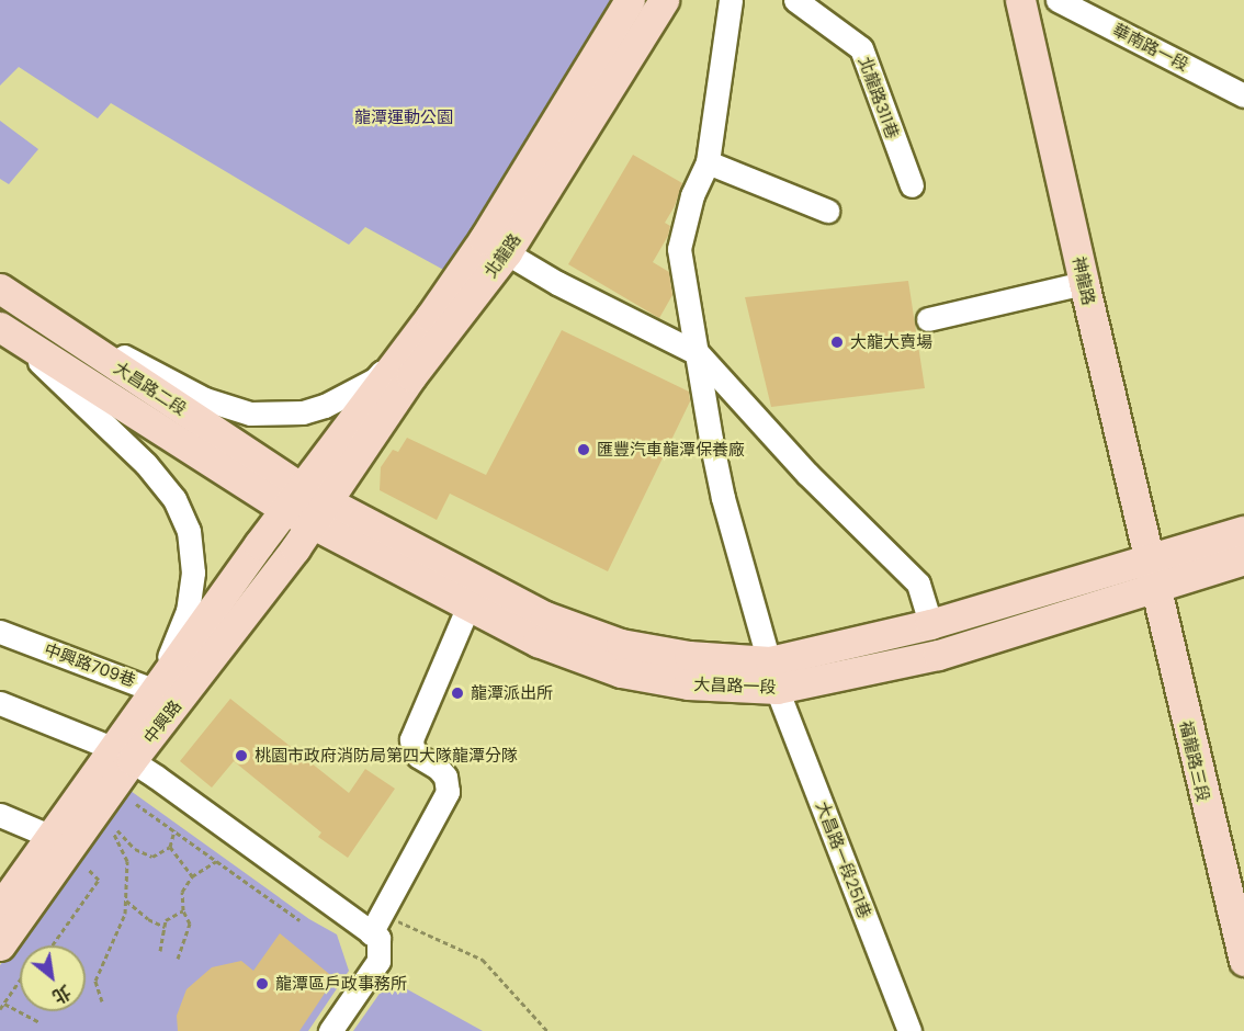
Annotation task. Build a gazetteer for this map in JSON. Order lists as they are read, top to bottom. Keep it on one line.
{"streets":{"main road":["北龍路","神龍路","大昌路二段","大昌路一段","中興路","福龍路三段"],"street":["華南路一段","北龍路311巷","中興路709巷","大昌路一段251巷"]},"crossings":[["北龍路","大昌路二段"],["北龍路","大昌路一段"],["北龍路","中興路"],["神龍路","大昌路一段"],["神龍路","福龍路三段"],["大昌路二段","大昌路一段"],["大昌路二段","中興路"],["中興路709巷","中興路"],["大昌路一段","中興路"],["大昌路一段","福龍路三段"],["大昌路一段","大昌路一段251巷"]],"parks":["龍潭運動公園"],"places":["大龍大賣場","匯豐汽車龍潭保養廠","龍潭派出所","桃園市政府消防局第四大隊龍潭分隊","龍潭區戶政事務所"],"north":"bottom right"}
